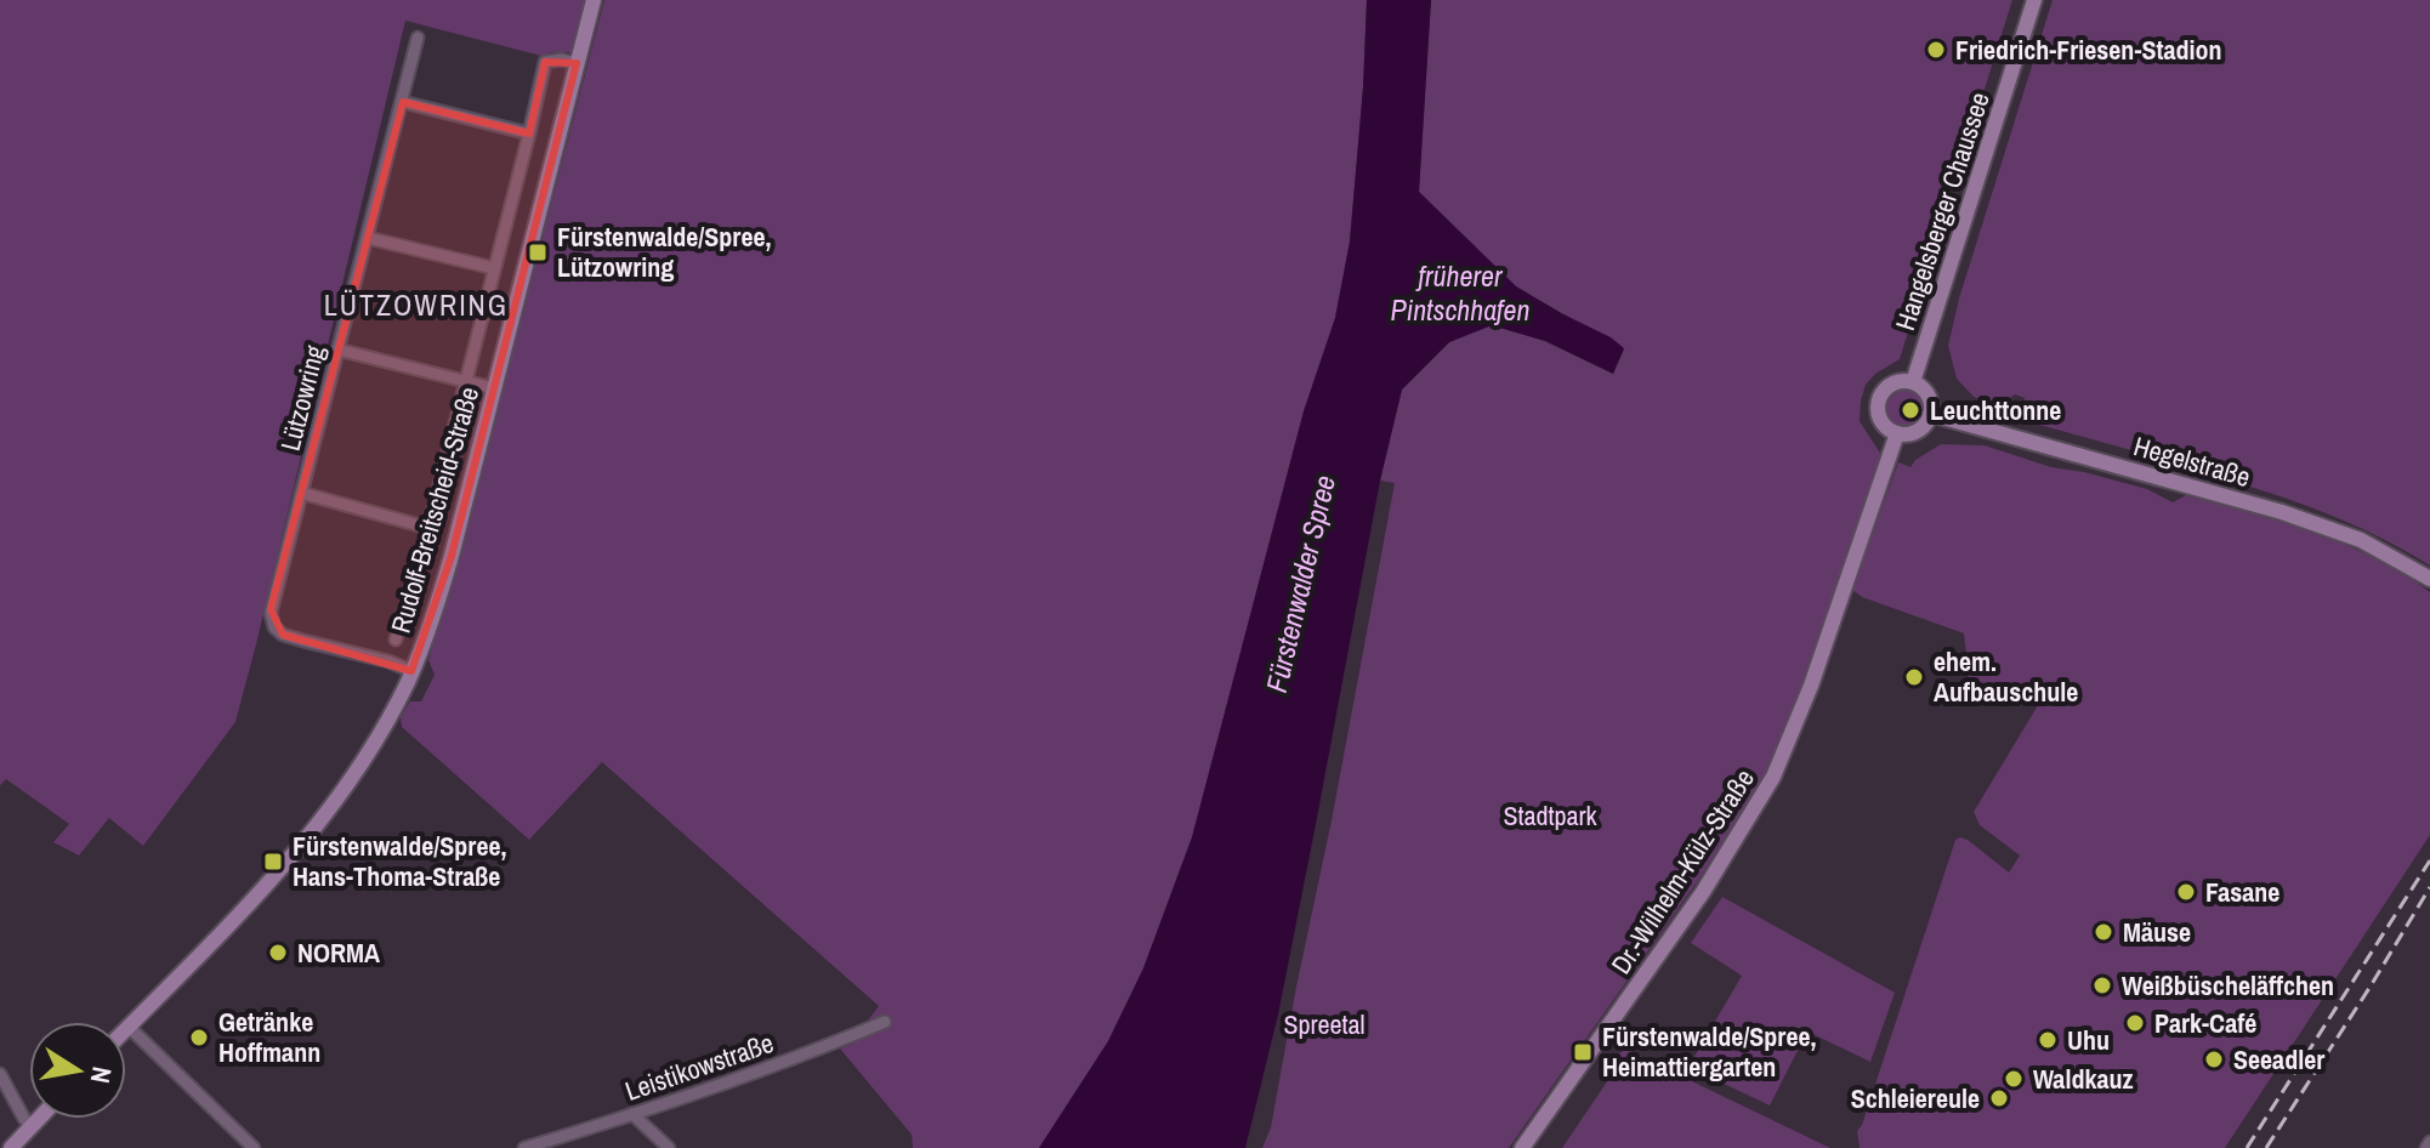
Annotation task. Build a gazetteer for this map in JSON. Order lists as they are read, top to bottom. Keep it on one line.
{"streets":{"main road":["Hangelsberger Chaussee","Hegelstraße","Rudolf-Breitscheid-Straße","Dr.-Wilhelm-Külz-Straße"],"street":["Lützowring","Leistikowstraße"]},"crossings":[["Hangelsberger Chaussee","Hegelstraße"],["Hangelsberger Chaussee","Dr.-Wilhelm-Külz-Straße"],["Lützowring","Rudolf-Breitscheid-Straße"],["Hegelstraße","Dr.-Wilhelm-Külz-Straße"]],"districts":["LÜTZOWRING"],"water":["früherer Pintschhafen","Fürstenwalder Spree"],"parks":["Stadtpark","Spreetal"],"places":{"other":["Friedrich-Friesen-Stadion","Leuchttonne","ehem. Aufbauschule","Fasane","Mäuse","NORMA","Weißbüscheläffchen","Park-Café","Getränke Hoffmann","Uhu","Seeadler","Waldkauz","Schleiereule"],"transit":["Fürstenwalde/Spree, Lützowring","Fürstenwalde/Spree, Hans-Thoma-Straße","Fürstenwalde/Spree, Heimattiergarten"]},"north":"right"}
